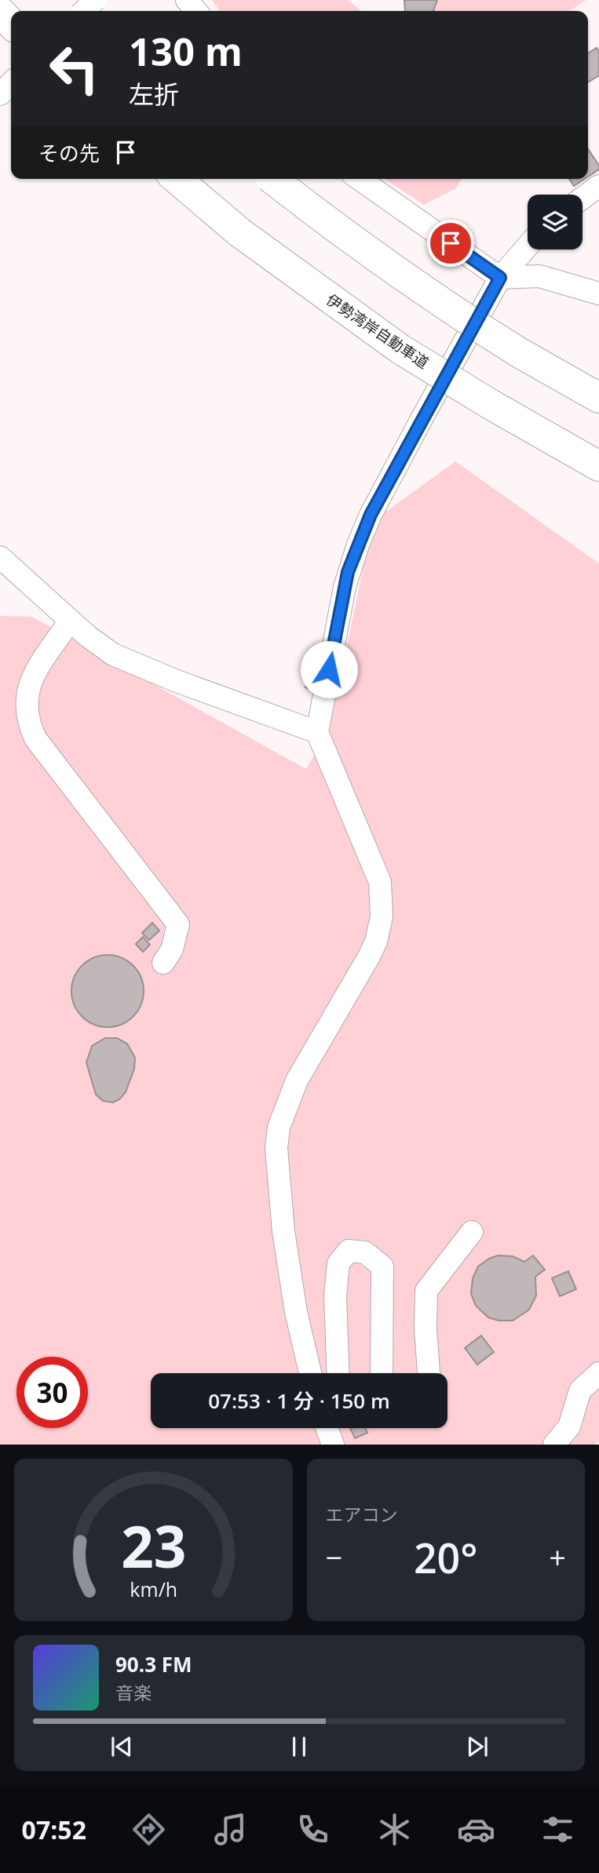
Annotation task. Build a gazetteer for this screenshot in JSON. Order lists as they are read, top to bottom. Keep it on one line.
{"streets":{"highway":["伊勢湾岸自動車道"]},"page":{"turn":["130 m","左折"],"then":"その先","limit":"30","trip":"07:53 · 1 分 · 150 m","tile":"エアコン","heat":["−","20°","+"],"song":["90.3 FM","音楽"],"tabs":"07:52","gauge":["23","km/h"]}}
